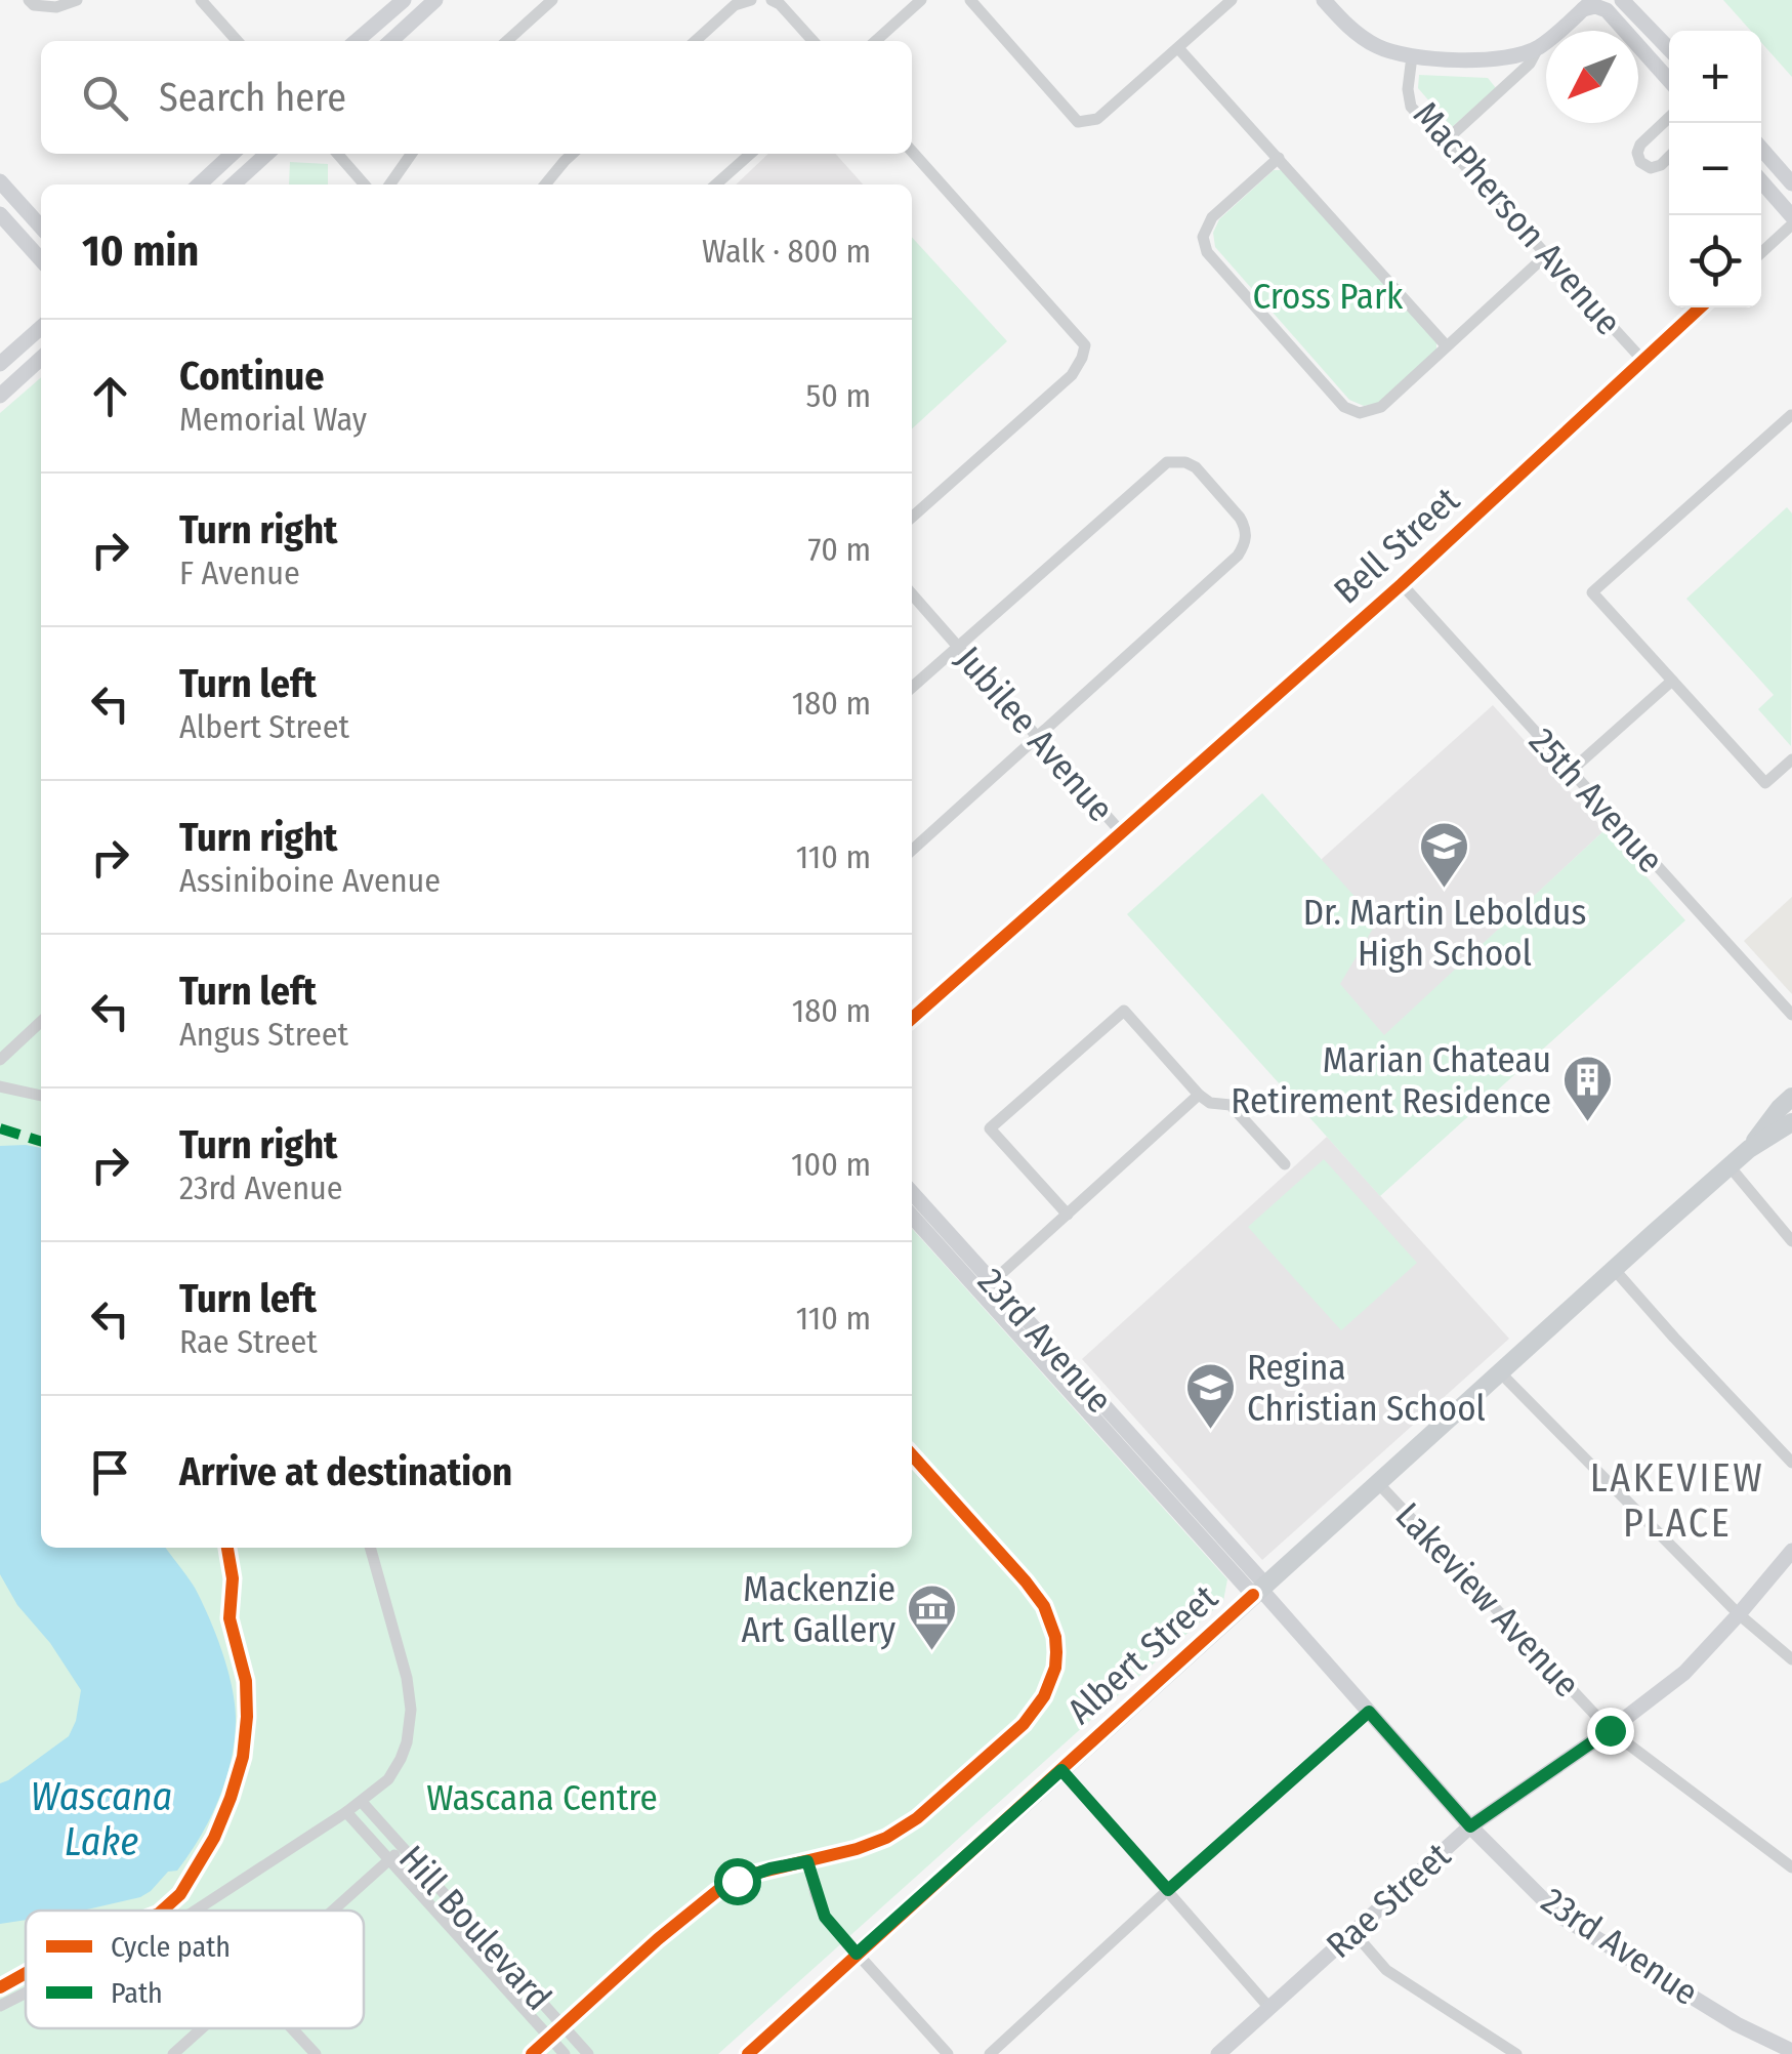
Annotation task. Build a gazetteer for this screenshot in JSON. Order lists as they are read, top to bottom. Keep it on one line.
{"streets":{"main road":["Albert Street"],"street":["MacPherson Avenue","Bell Street","Jubilee Avenue","25th Avenue","23rd Avenue","Lakeview Avenue","Rae Street","Hill Boulevard"]},"crossings":[["MacPherson Avenue","Bell Street"],["Bell Street","Jubilee Avenue"],["Bell Street","25th Avenue"],["23rd Avenue","Albert Street"],["23rd Avenue","Rae Street"],["Lakeview Avenue","Albert Street"],["Lakeview Avenue","Rae Street"]],"districts":["LAKEVIEW PLACE"],"water":["Wascana Lake"],"parks":["Cross Park","Wascana Centre"],"places":{"school or university":["Dr. Martin Leboldus High School","Regina Christian School"],"building":["Marian Chateau Retirement Residence"],"museum":["Mackenzie Art Gallery"]},"legend":["Cycle path","Path"],"north":"bottom left","page":{"map_buttons":["+","−"],"search":"Search here","heading":["10 min","Walk · 800 m"],"list":[["Continue","Memorial Way","50 m"],["Turn right","F Avenue","70 m"],["Turn left","Albert Street","180 m"],["Turn right","Assiniboine Avenue","110 m"],["Turn left","Angus Street","180 m"],["Turn right","23rd Avenue","100 m"],["Turn left","Rae Street","110 m"],"Arrive at destination"]}}
